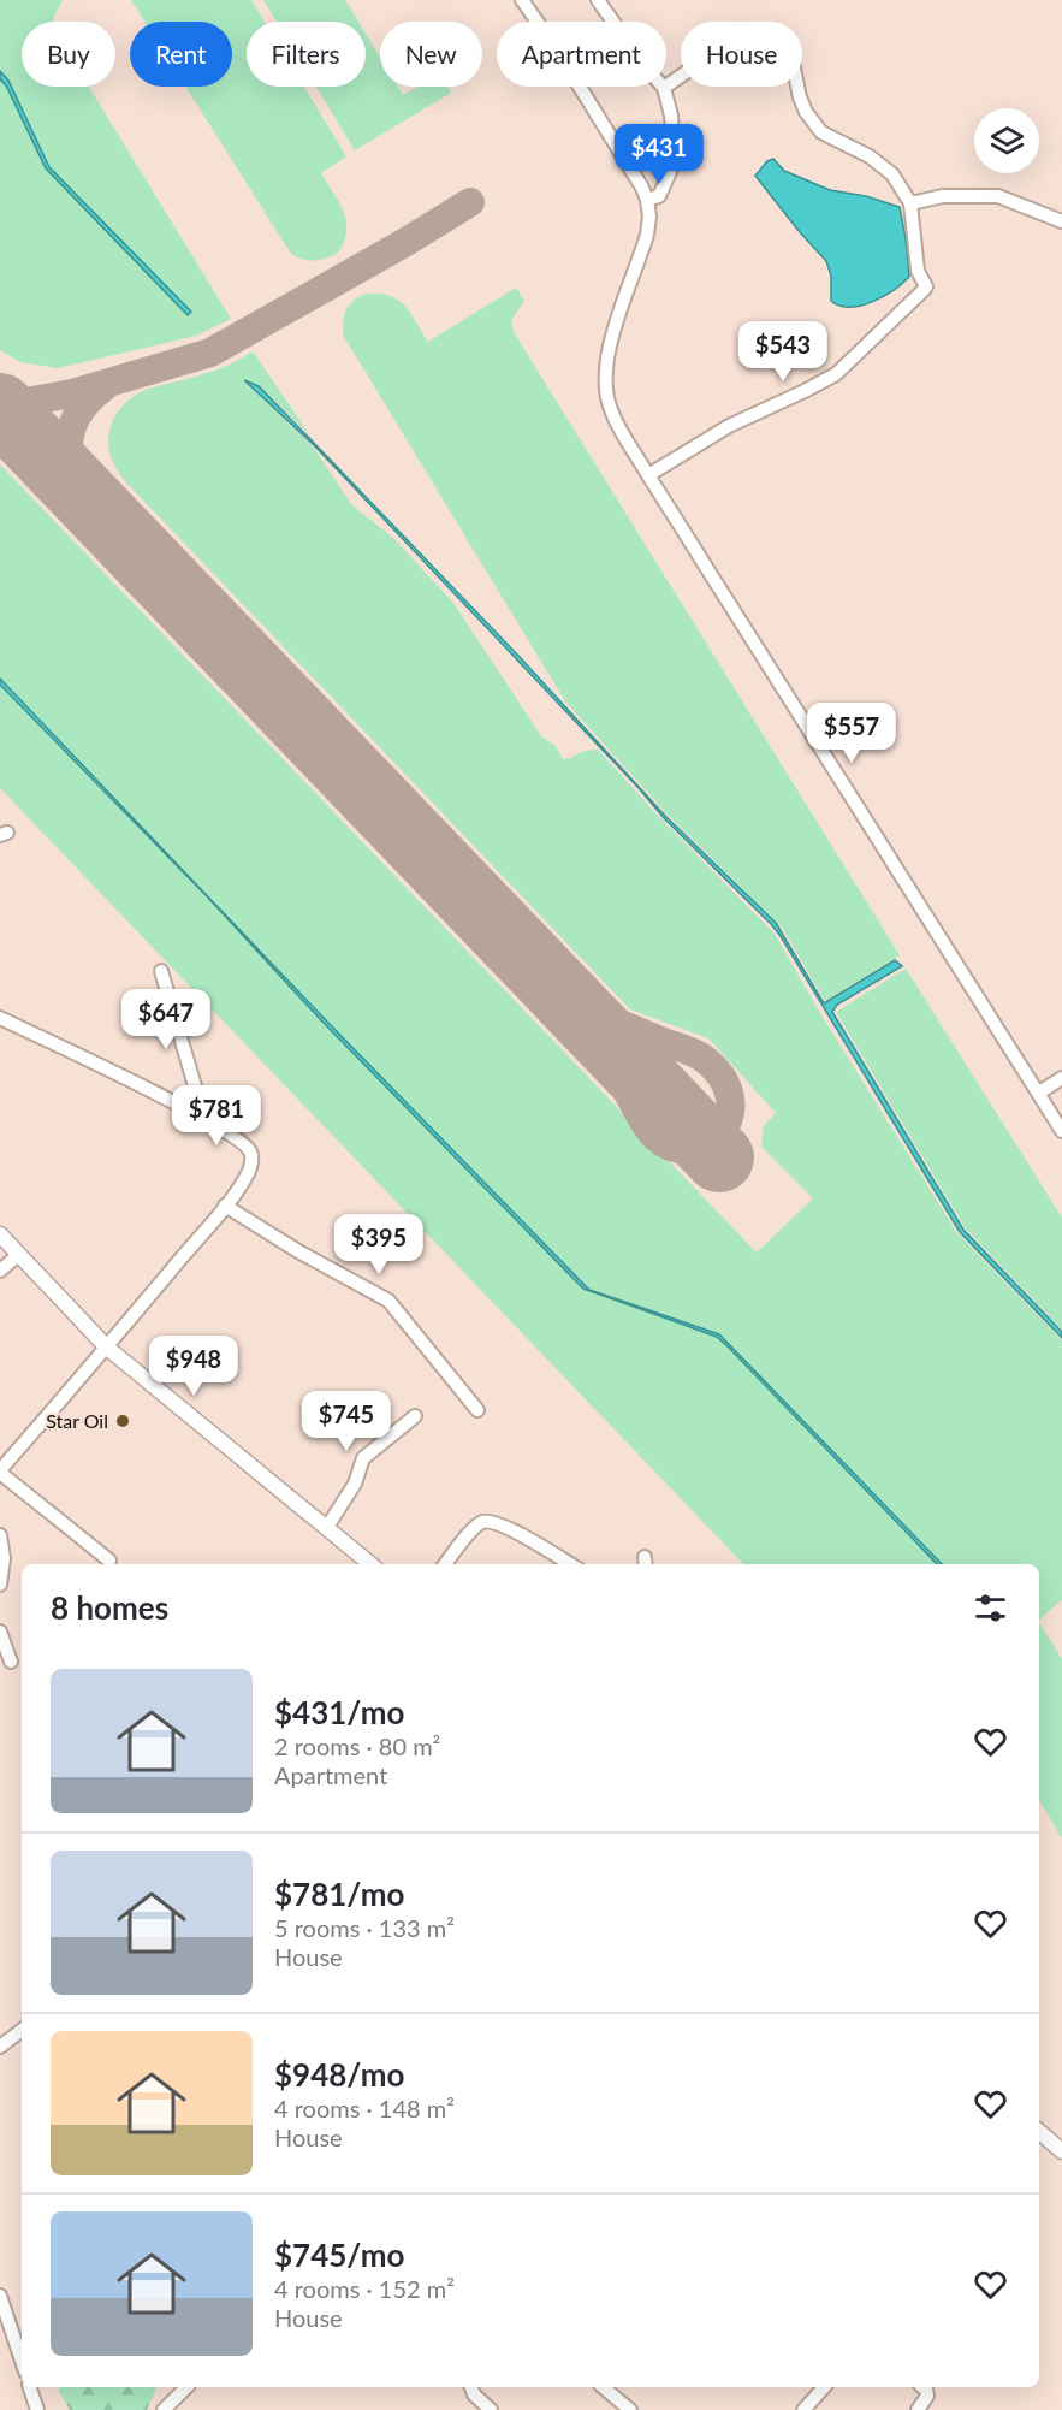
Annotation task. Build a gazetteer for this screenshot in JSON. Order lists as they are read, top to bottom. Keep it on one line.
{"places":["Star Oil"],"page":{"chip":["Buy","Rent","Filters","New","Apartment","House"],"price":["$431","$543","$557","$647","$781","$395","$948","$745"],"heading":"8 homes","list":[{"name":"$431/mo","note":"2 rooms · 80 m² · Apartment"},{"name":"$781/mo","note":"5 rooms · 133 m² · House"},{"name":"$948/mo","note":"4 rooms · 148 m² · House"},{"name":"$745/mo","note":"4 rooms · 152 m² · House"}]}}
